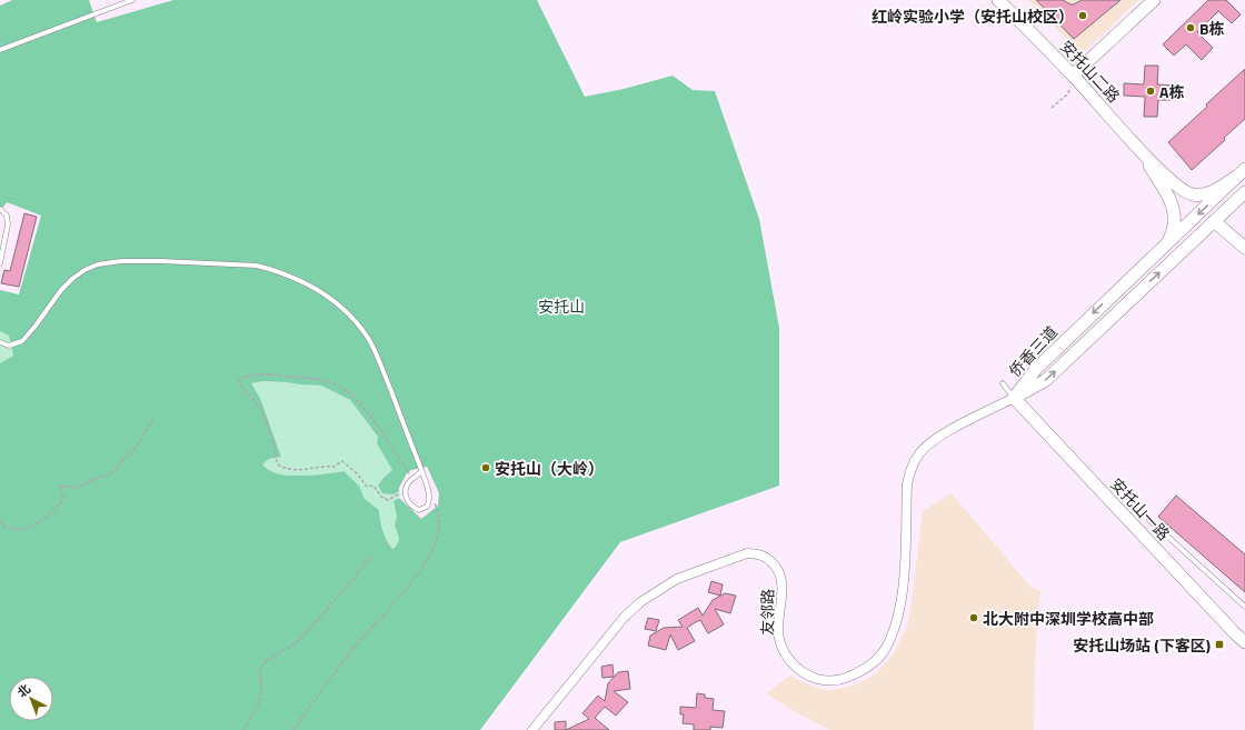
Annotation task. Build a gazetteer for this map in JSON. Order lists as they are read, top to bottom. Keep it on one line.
{"streets":{"street":["安托山二路","侨香三道","安托山一路","友邻路"]},"crossings":[["侨香三道","安托山一路"],["侨香三道","友邻路"],["安托山一路","友邻路"]],"parks":["安托山"],"places":{"other":["红岭实验小学（安托山校区）","B栋","A栋","安托山（大岭）","北大附中深圳学校高中部"],"transit":["安托山场站 (下客区)"]},"north":"top left"}
